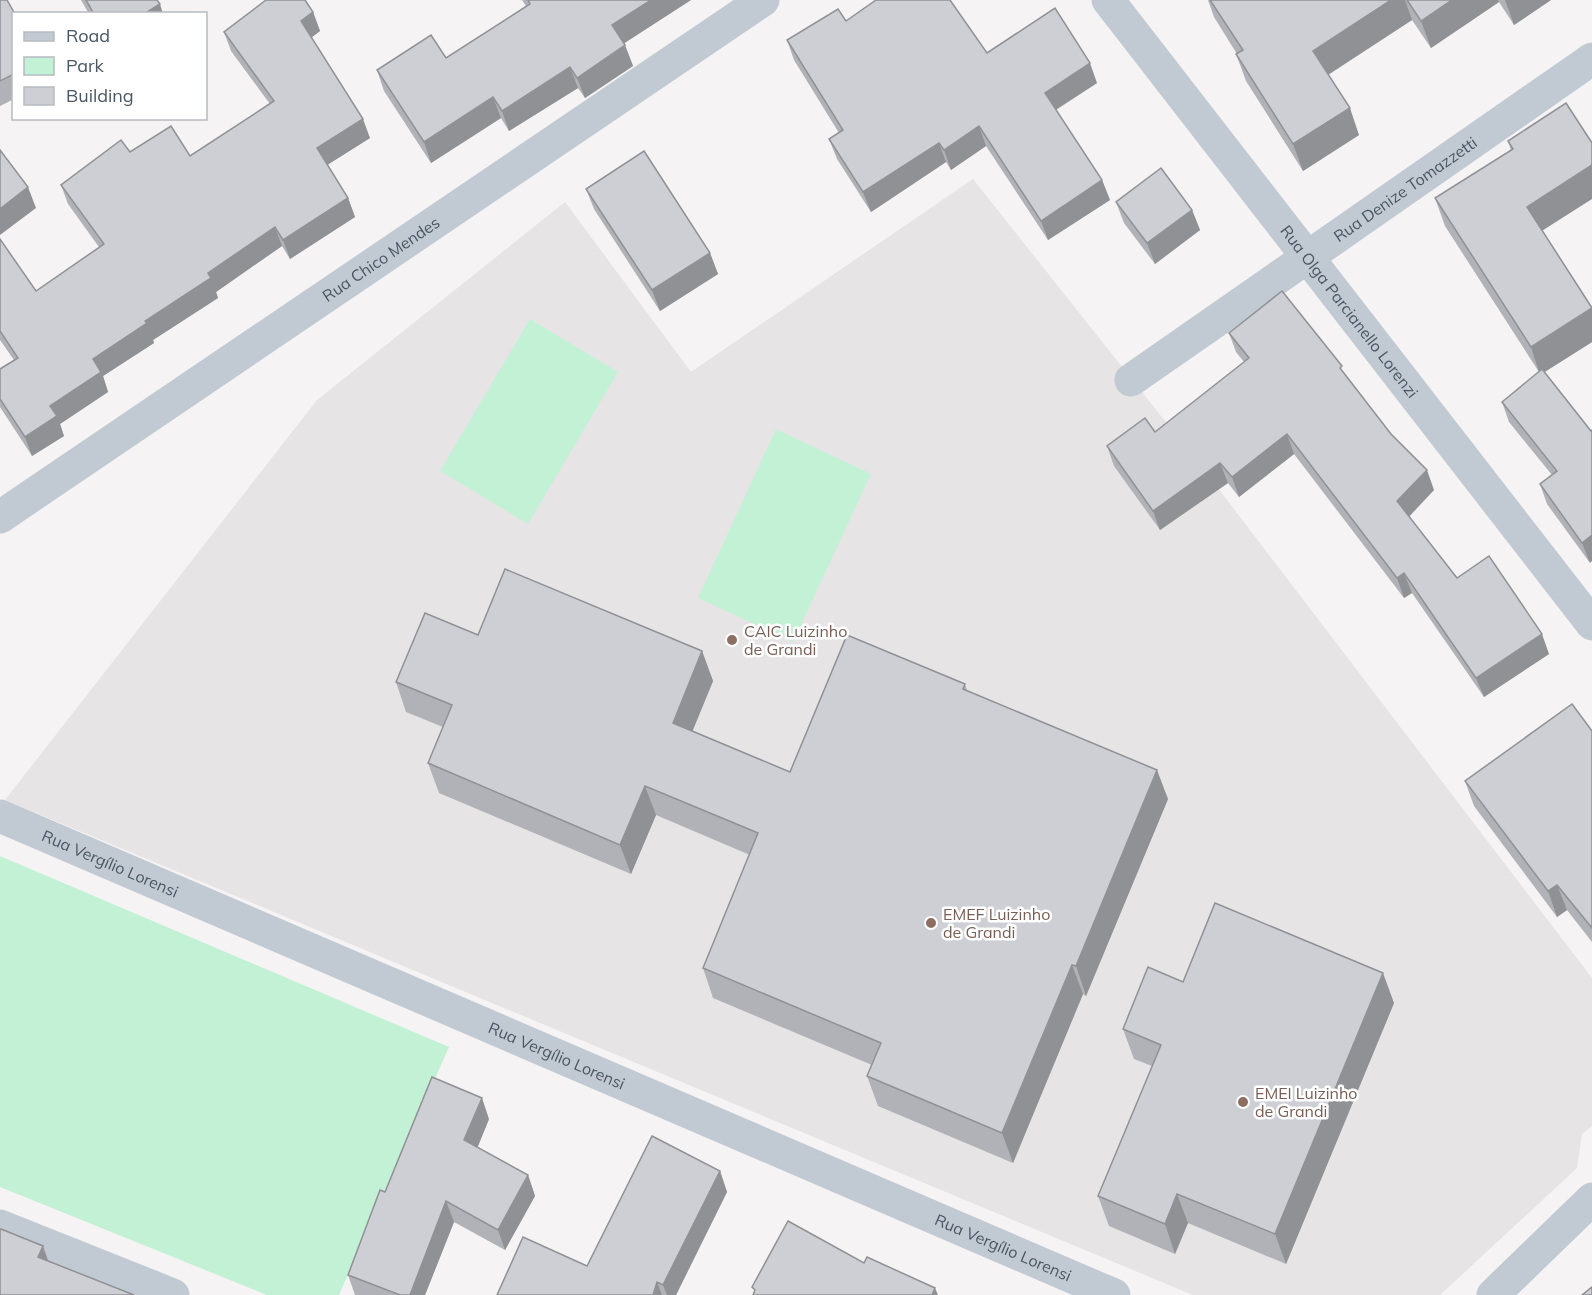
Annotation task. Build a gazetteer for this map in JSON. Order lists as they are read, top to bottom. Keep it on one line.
{"streets":{"street":["Rua Denize Tomazzetti","Rua Chico Mendes","Rua Olga Parcianello Lorenzi","Rua Vergílio Lorensi"]},"crossings":[["Rua Denize Tomazzetti","Rua Olga Parcianello Lorenzi"]],"places":["CAIC Luizinho de Grandi","EMEF Luizinho de Grandi","EMEI Luizinho de Grandi"],"legend":["Road","Park","Building"]}
